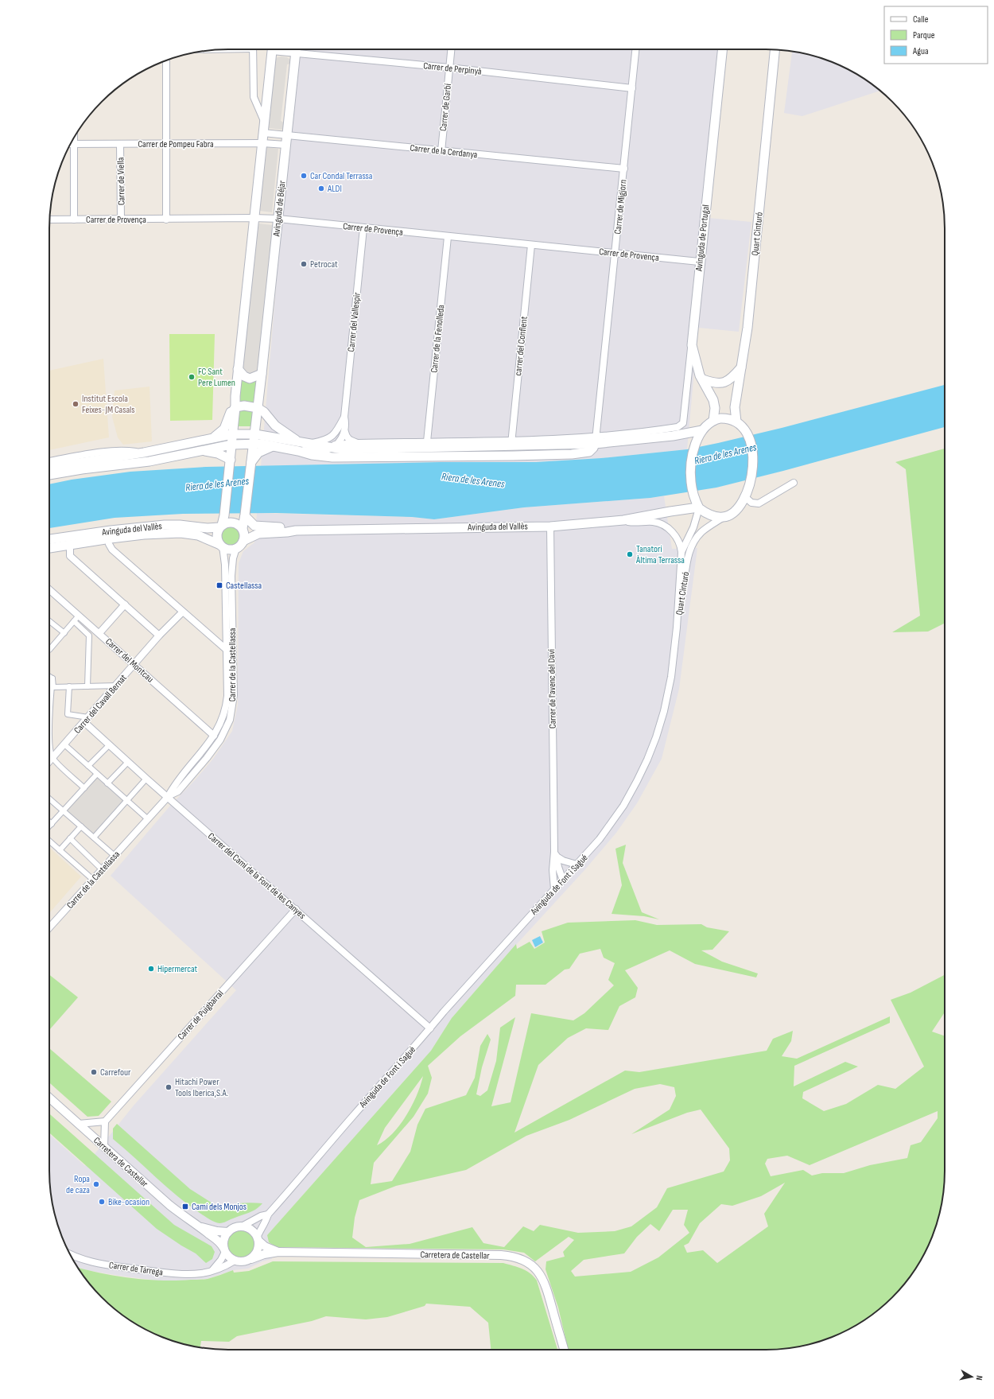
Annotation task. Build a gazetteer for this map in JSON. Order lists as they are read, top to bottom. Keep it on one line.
{"streets":{"main road":["Avinguda de Béjar","Quart Cinturó","Avinguda de Portugal","Avinguda del Vallès"],"street":["Carrer de Perpinyà","Carrer de Garbí","Carrer de Pompeu Fabra","Carrer de la Cerdanya","Carrer de Viella","Carrer de Migjorn","Carrer de Provença","Carrer del Vallespir","Carrer de la Fenolleda","carrer del Conflent","Carrer del Montcau","Carrer de la Castellassa","Carrer de l'avenc del Davi","Carrer del Cavall Bernat","Carrer del Camí de la Font de les Canyes","Avinguda de Font i Sagué","Carrer de Puigbarral","Carretera de Castellar","Carrer de Tàrrega"]},"crossings":[["Carrer de Perpinyà","Carrer de Garbí"],["Carrer de Perpinyà","Carrer de Migjorn"],["Carrer de Perpinyà","Avinguda de Béjar"],["Carrer de Garbí","Carrer de la Cerdanya"],["Carrer de Pompeu Fabra","Carrer de Viella"],["Carrer de Pompeu Fabra","Avinguda de Béjar"],["Carrer de la Cerdanya","Carrer de Migjorn"],["Carrer de la Cerdanya","Avinguda de Béjar"],["Carrer de Viella","Carrer de Provença"],["Carrer de Migjorn","Carrer de Provença"],["Carrer de Migjorn","Avinguda de Portugal"],["Avinguda de Béjar","Carrer de Provença"],["Carrer de Provença","Avinguda de Portugal"],["Carrer de Provença","Carrer del Vallespir"],["Carrer de Provença","Carrer de la Fenolleda"],["Carrer de Provença","carrer del Conflent"],["Quart Cinturó","Avinguda del Vallès"],["Quart Cinturó","Avinguda de Font i Sagué"],["Avinguda del Vallès","Carrer de la Castellassa"],["Avinguda del Vallès","Carrer de l'avenc del Davi"],["Avinguda del Vallès","Carrer del Cavall Bernat"],["Avinguda del Vallès","Avinguda de Font i Sagué"],["Carrer del Montcau","Carrer de la Castellassa"],["Carrer del Montcau","Carrer del Cavall Bernat"],["Carrer de la Castellassa","Carrer del Camí de la Font de les Canyes"],["Carrer de l'avenc del Davi","Avinguda de Font i Sagué"],["Carrer del Cavall Bernat","Carrer del Camí de la Font de les Canyes"],["Carrer del Camí de la Font de les Canyes","Avinguda de Font i Sagué"],["Carrer del Camí de la Font de les Canyes","Carrer de Puigbarral"],["Avinguda de Font i Sagué","Carretera de Castellar"],["Avinguda de Font i Sagué","Carrer de Tàrrega"],["Carretera de Castellar","Carrer de Tàrrega"]],"water":["Riera de les Arenes"],"places":{"other":["Car Condal Terrassa","ALDI","Petrocat","FC Sant Pere Lumen","Institut Escola Feixes-JM Casals","Tanatori Àltima Terrassa","Hipermercat","Carrefour","Hitachi Power Tools Iberica,S.A.","Ropa de caza","Bike-ocasion"],"transit":["Castellassa","Camí dels Monjos"]},"legend":["Calle","Parque","Agua"],"north":"right"}
